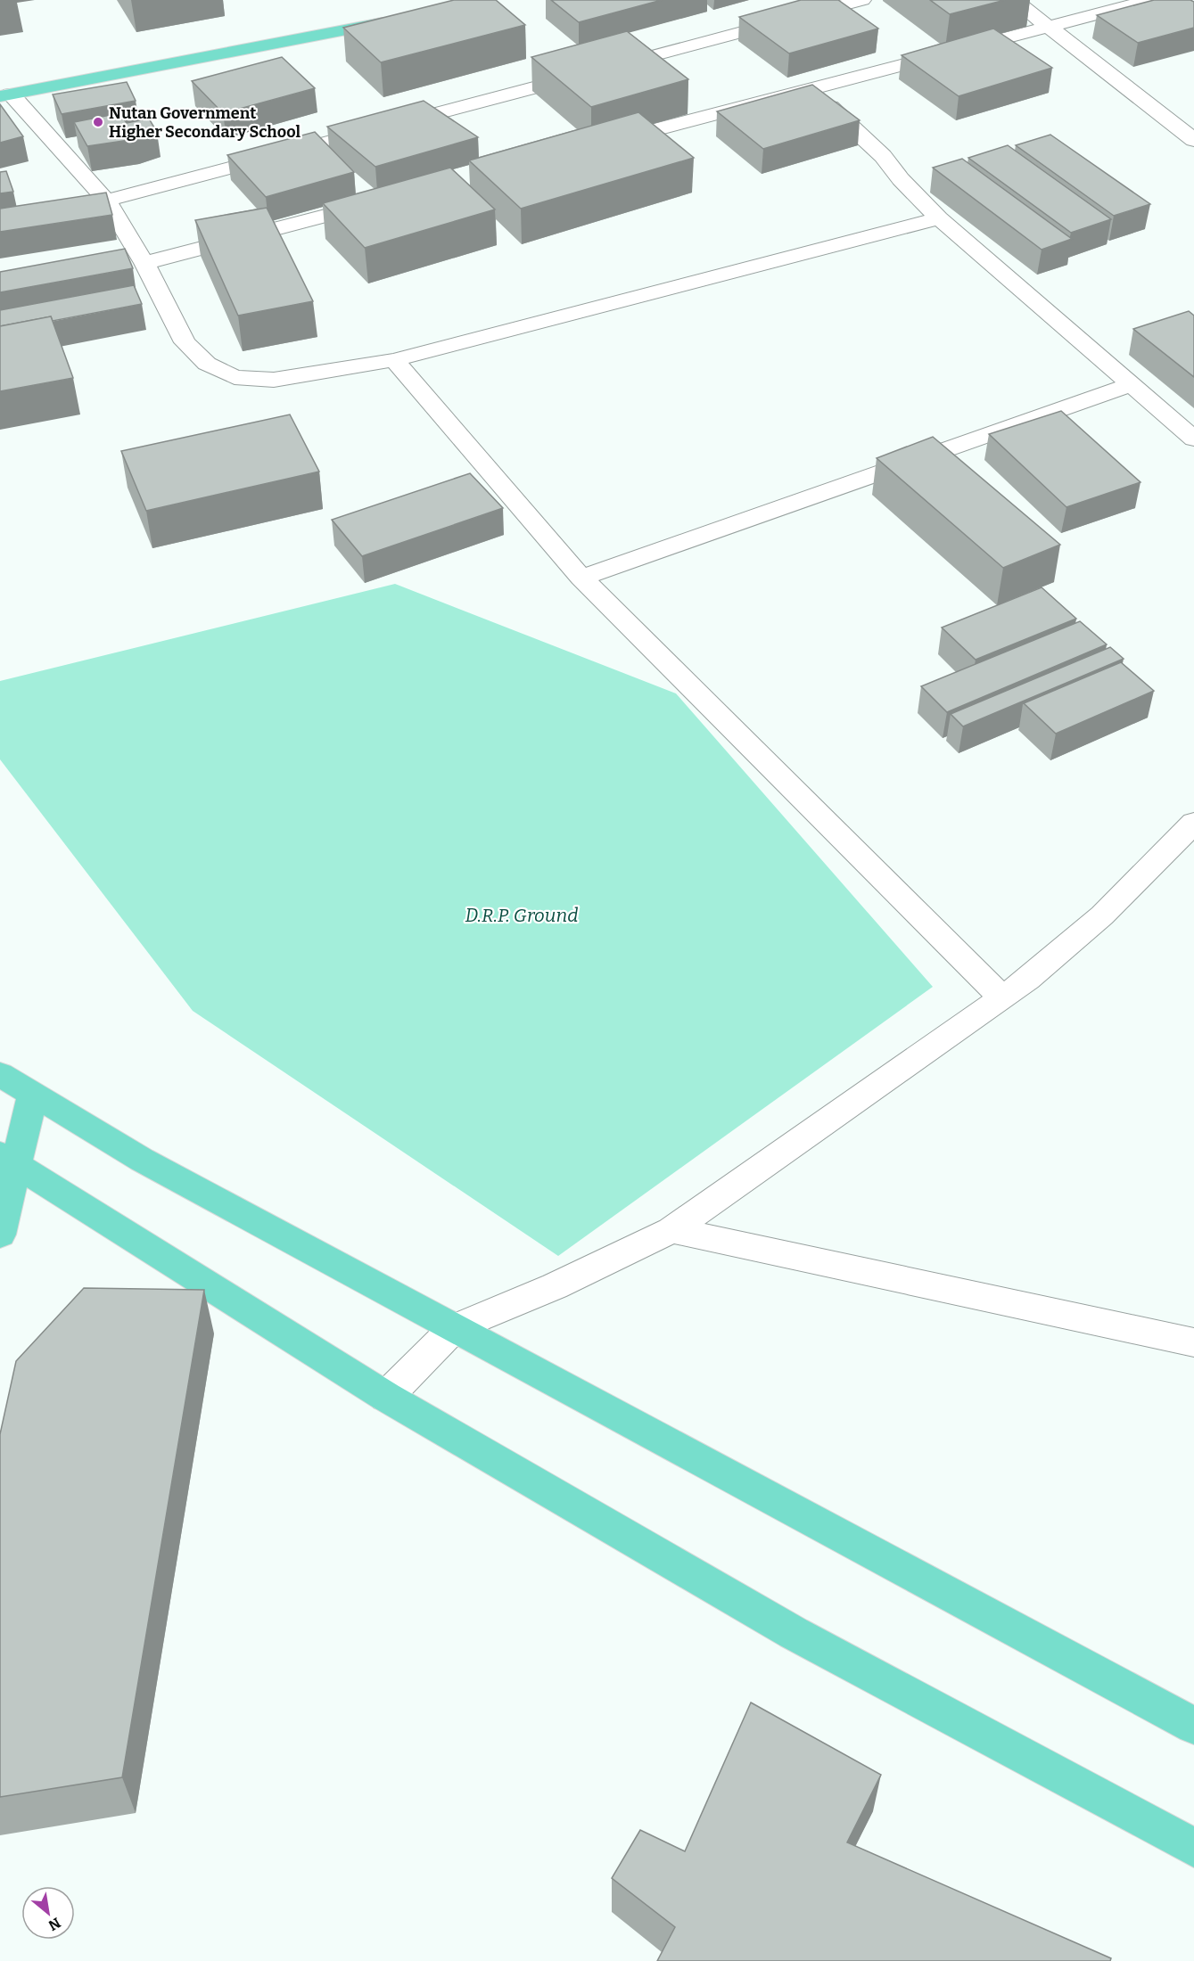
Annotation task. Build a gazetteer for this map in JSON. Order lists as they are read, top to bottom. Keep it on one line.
{"parks":["D.R.P. Ground"],"places":["Nutan Government Higher Secondary School"],"north":"bottom right"}
